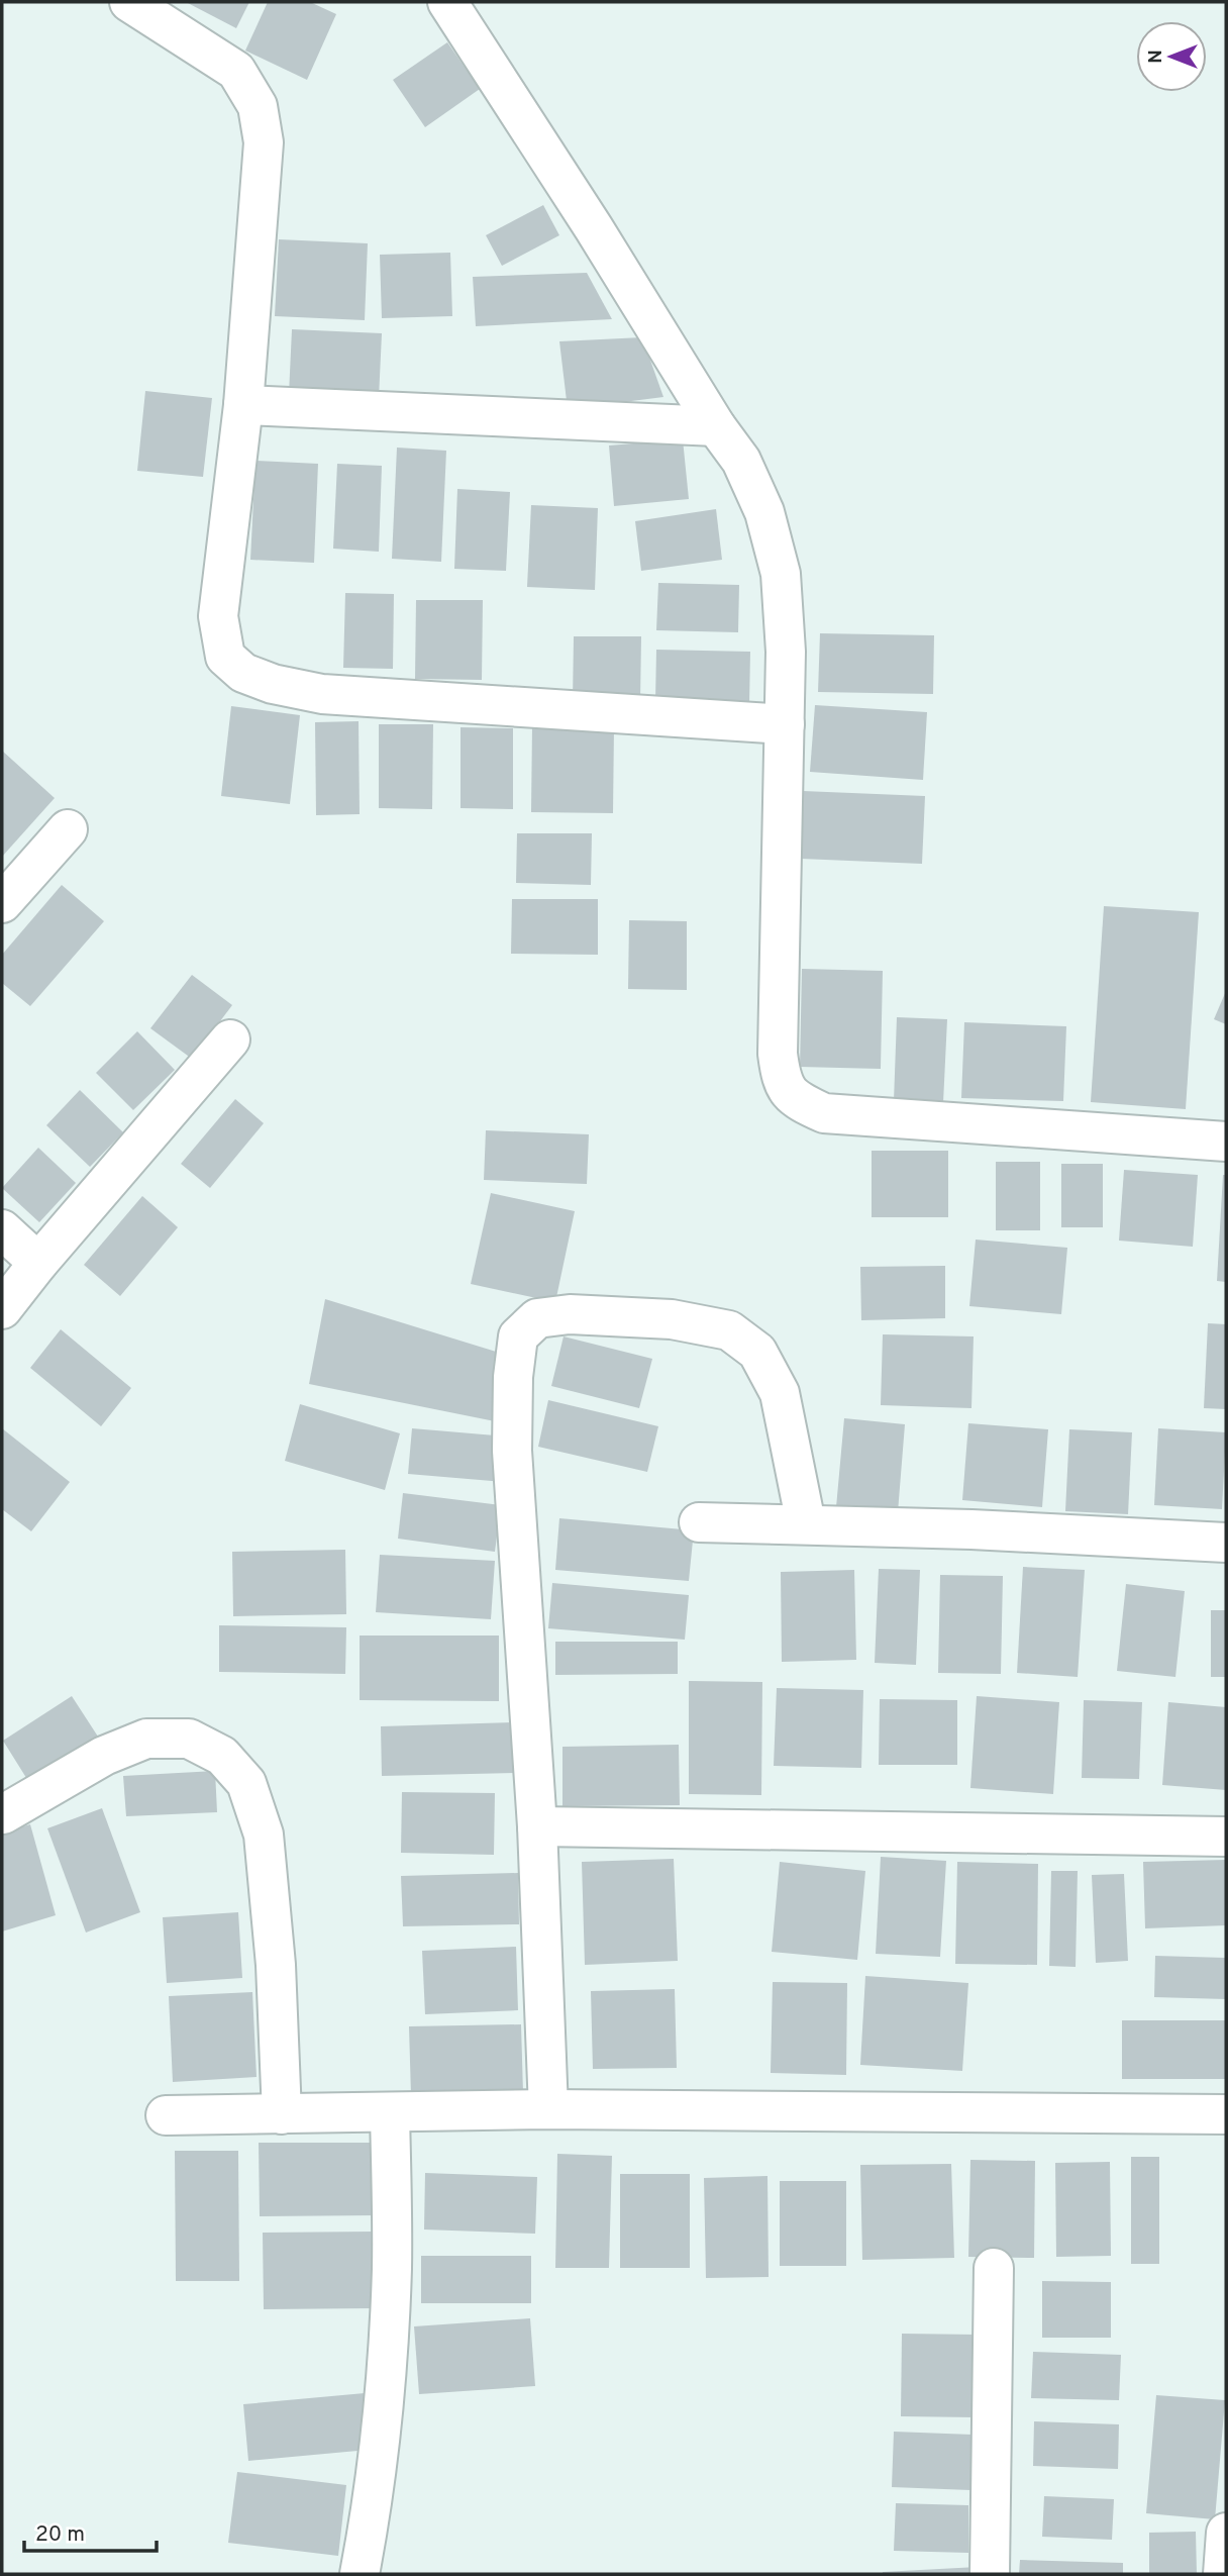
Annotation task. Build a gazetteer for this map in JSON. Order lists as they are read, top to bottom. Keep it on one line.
{"scale_bar":"20 m","north":"left"}
